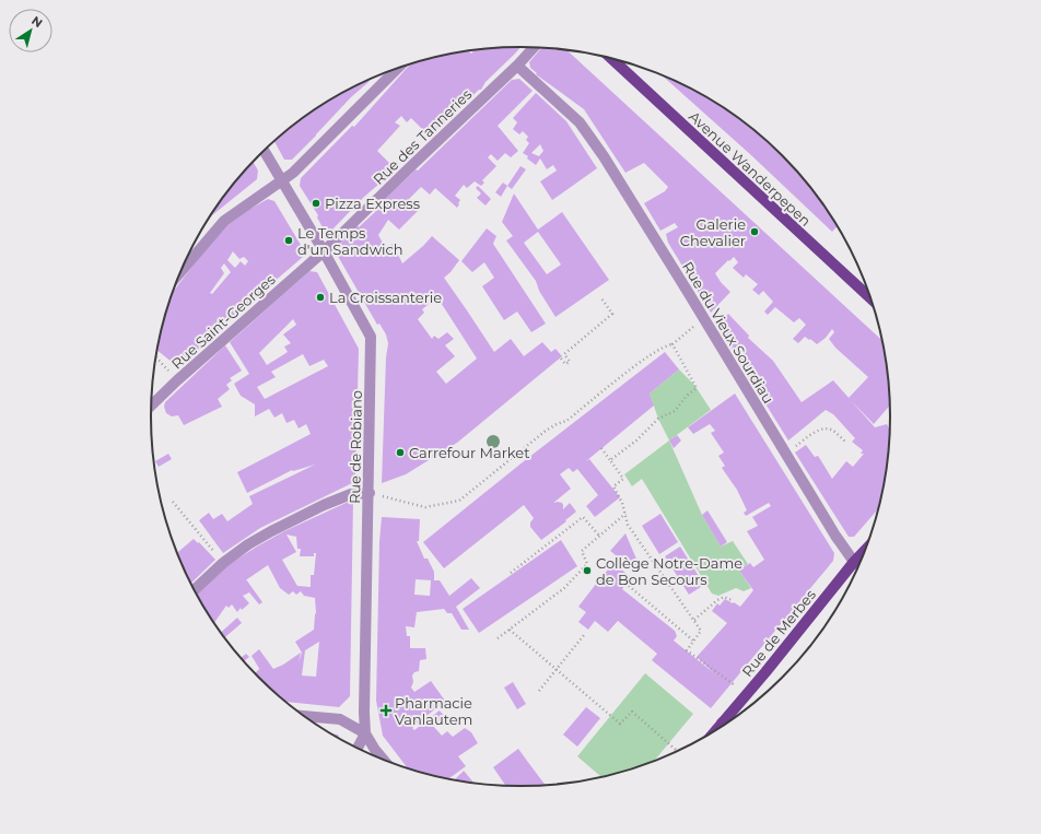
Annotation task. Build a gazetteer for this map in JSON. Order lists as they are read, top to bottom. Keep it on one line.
{"streets":{"main road":["Avenue Wanderpepen","Rue de Merbes"],"street":["Rue des Tanneries","Rue Saint-Georges","Rue du Vieux Sourdiau","Rue de Robiano"]},"crossings":[["Rue des Tanneries","Rue Saint-Georges"],["Rue des Tanneries","Rue du Vieux Sourdiau"],["Rue des Tanneries","Rue de Robiano"],["Rue Saint-Georges","Rue de Robiano"],["Rue du Vieux Sourdiau","Rue de Merbes"]],"places":{"other":["Pizza Express","Galerie Chevalier","Le Temps d'un Sandwich","La Croissanterie","Carrefour Market","Collège Notre-Dame de Bon Secours"],"health":["Pharmacie Vanlautem"]},"north":"top right"}
